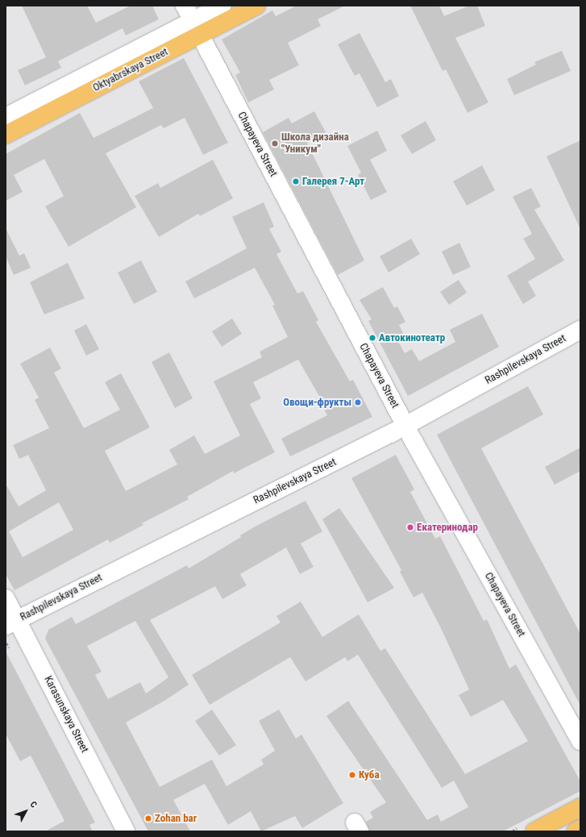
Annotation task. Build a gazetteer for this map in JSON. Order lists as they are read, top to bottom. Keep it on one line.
{"streets":{"main road":["Oktyabrskaya Street"],"street":["Chapayeva Street","Rashpilevskaya Street","Karasunskaya Street"]},"crossings":[["Oktyabrskaya Street","Chapayeva Street"],["Chapayeva Street","Rashpilevskaya Street"],["Rashpilevskaya Street","Karasunskaya Street"]],"places":["Школа дизайна \"Уникум\"","Галерея 7-Арт","Автокинотеатр","Овощи-фрукты","Екатеринодар","Куба","Zohan bar"],"north":"top right"}
